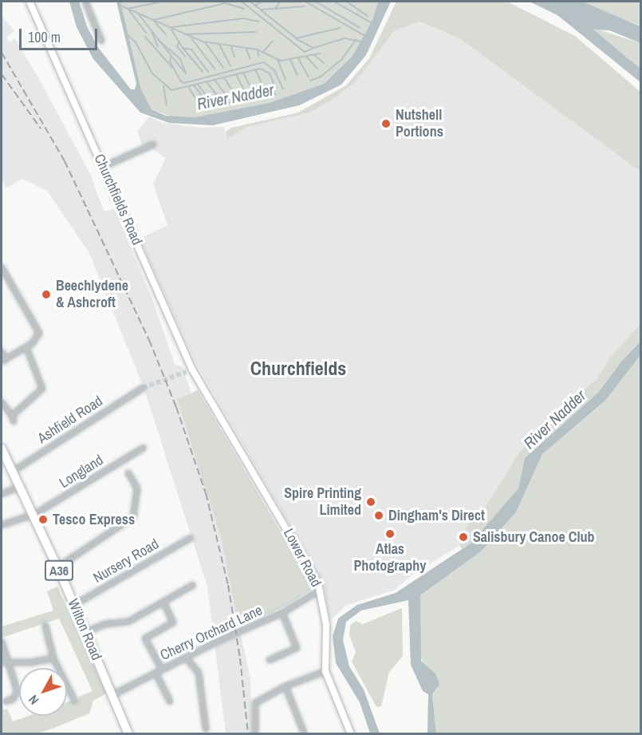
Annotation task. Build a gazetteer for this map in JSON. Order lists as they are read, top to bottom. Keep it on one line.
{"streets":{"highway":["A36","Wilton Road"],"street":["Churchfields Road","Ashfield Road","Longland","Lower Road","Nursery Road","Cherry Orchard Lane"]},"crossings":[["Churchfields Road","Lower Road"],["Ashfield Road","Wilton Road"],["Longland","Wilton Road"],["Lower Road","Cherry Orchard Lane"],["Nursery Road","Wilton Road"],["Wilton Road","Cherry Orchard Lane"]],"districts":["Churchfields"],"water":["River Nadder"],"places":["Nutshell Portions","Beechlydene & Ashcroft","Spire Printing Limited","Dingham's Direct","Tesco Express","Atlas Photography","Salisbury Canoe Club"],"scale_bar":"100 m","north":"bottom left"}
